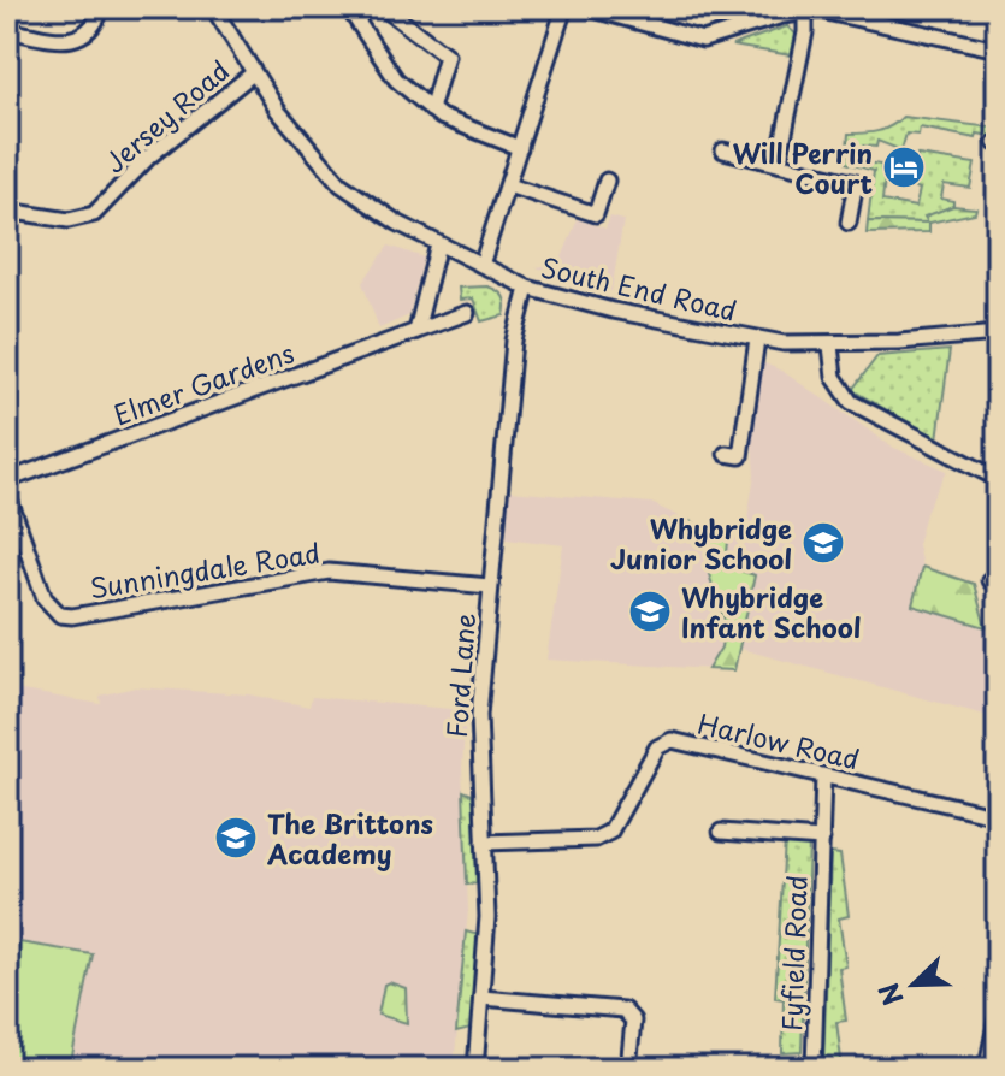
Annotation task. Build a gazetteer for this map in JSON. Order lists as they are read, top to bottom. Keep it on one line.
{"streets":{"street":["Jersey Road","South End Road","Elmer Gardens","Sunningdale Road","Ford Lane","Harlow Road","Fyfield Road"]},"crossings":[["Jersey Road","South End Road"],["South End Road","Ford Lane"],["Sunningdale Road","Ford Lane"],["Ford Lane","Harlow Road"],["Harlow Road","Fyfield Road"]],"places":{"hotel":["Will Perrin Court"],"school or university":["Whybridge Junior School","Whybridge Infant School","The Brittons Academy"]},"north":"bottom left"}
